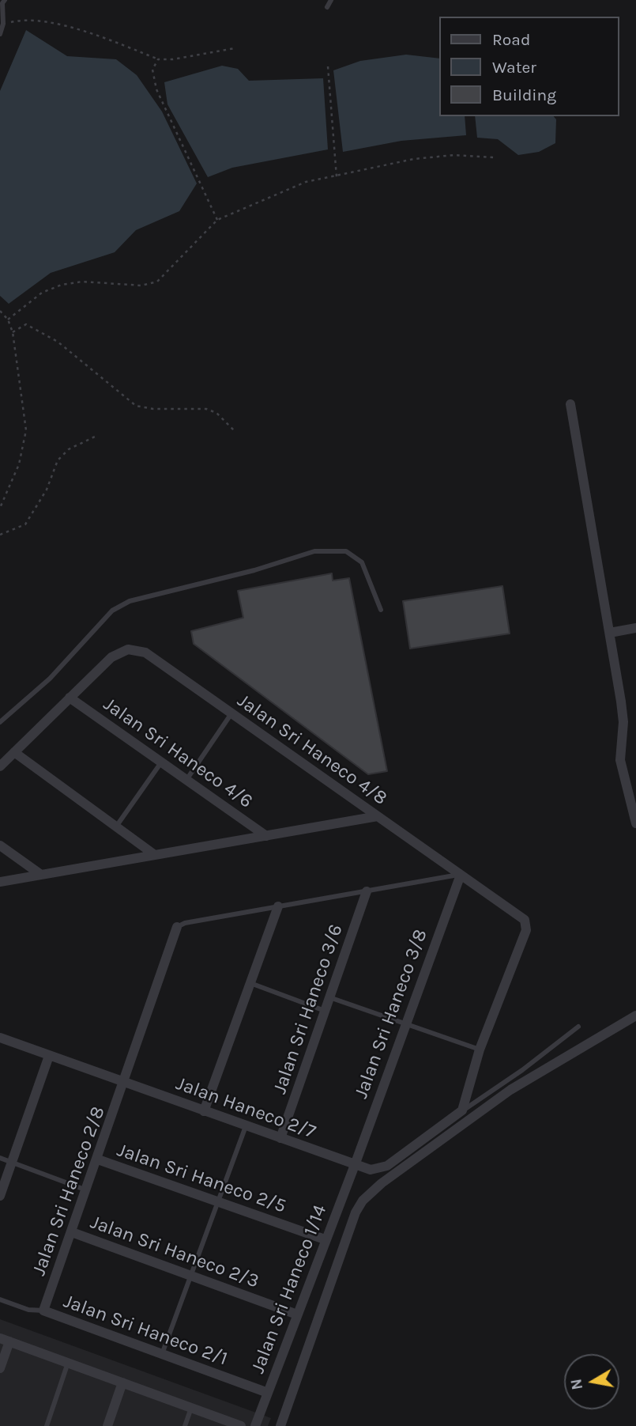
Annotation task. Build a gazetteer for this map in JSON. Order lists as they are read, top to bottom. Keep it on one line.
{"streets":{"street":["Jalan Sri Haneco 4/8","Jalan Sri Haneco 4/6","Jalan Sri Haneco 3/6","Jalan Sri Haneco 3/8","Jalan Haneco 2/7","Jalan Sri Haneco 2/5","Jalan Sri Haneco 2/8","Jalan Sri Haneco 2/3","Jalan Sri Haneco 1/14","Jalan Sri Haneco 2/1"]},"crossings":[["Jalan Sri Haneco 4/8","Jalan Sri Haneco 4/6"],["Jalan Sri Haneco 4/8","Jalan Sri Haneco 3/8"],["Jalan Sri Haneco 4/8","Jalan Haneco 2/7"],["Jalan Sri Haneco 3/6","Jalan Haneco 2/7"],["Jalan Sri Haneco 3/8","Jalan Haneco 2/7"],["Jalan Sri Haneco 3/8","Jalan Sri Haneco 1/14"],["Jalan Haneco 2/7","Jalan Sri Haneco 2/8"],["Jalan Haneco 2/7","Jalan Sri Haneco 1/14"],["Jalan Sri Haneco 2/5","Jalan Sri Haneco 2/8"],["Jalan Sri Haneco 2/5","Jalan Sri Haneco 1/14"],["Jalan Sri Haneco 2/8","Jalan Sri Haneco 2/3"],["Jalan Sri Haneco 2/8","Jalan Sri Haneco 2/1"],["Jalan Sri Haneco 2/3","Jalan Sri Haneco 1/14"],["Jalan Sri Haneco 1/14","Jalan Sri Haneco 2/1"]],"legend":["Road","Water","Building"],"north":"left"}
